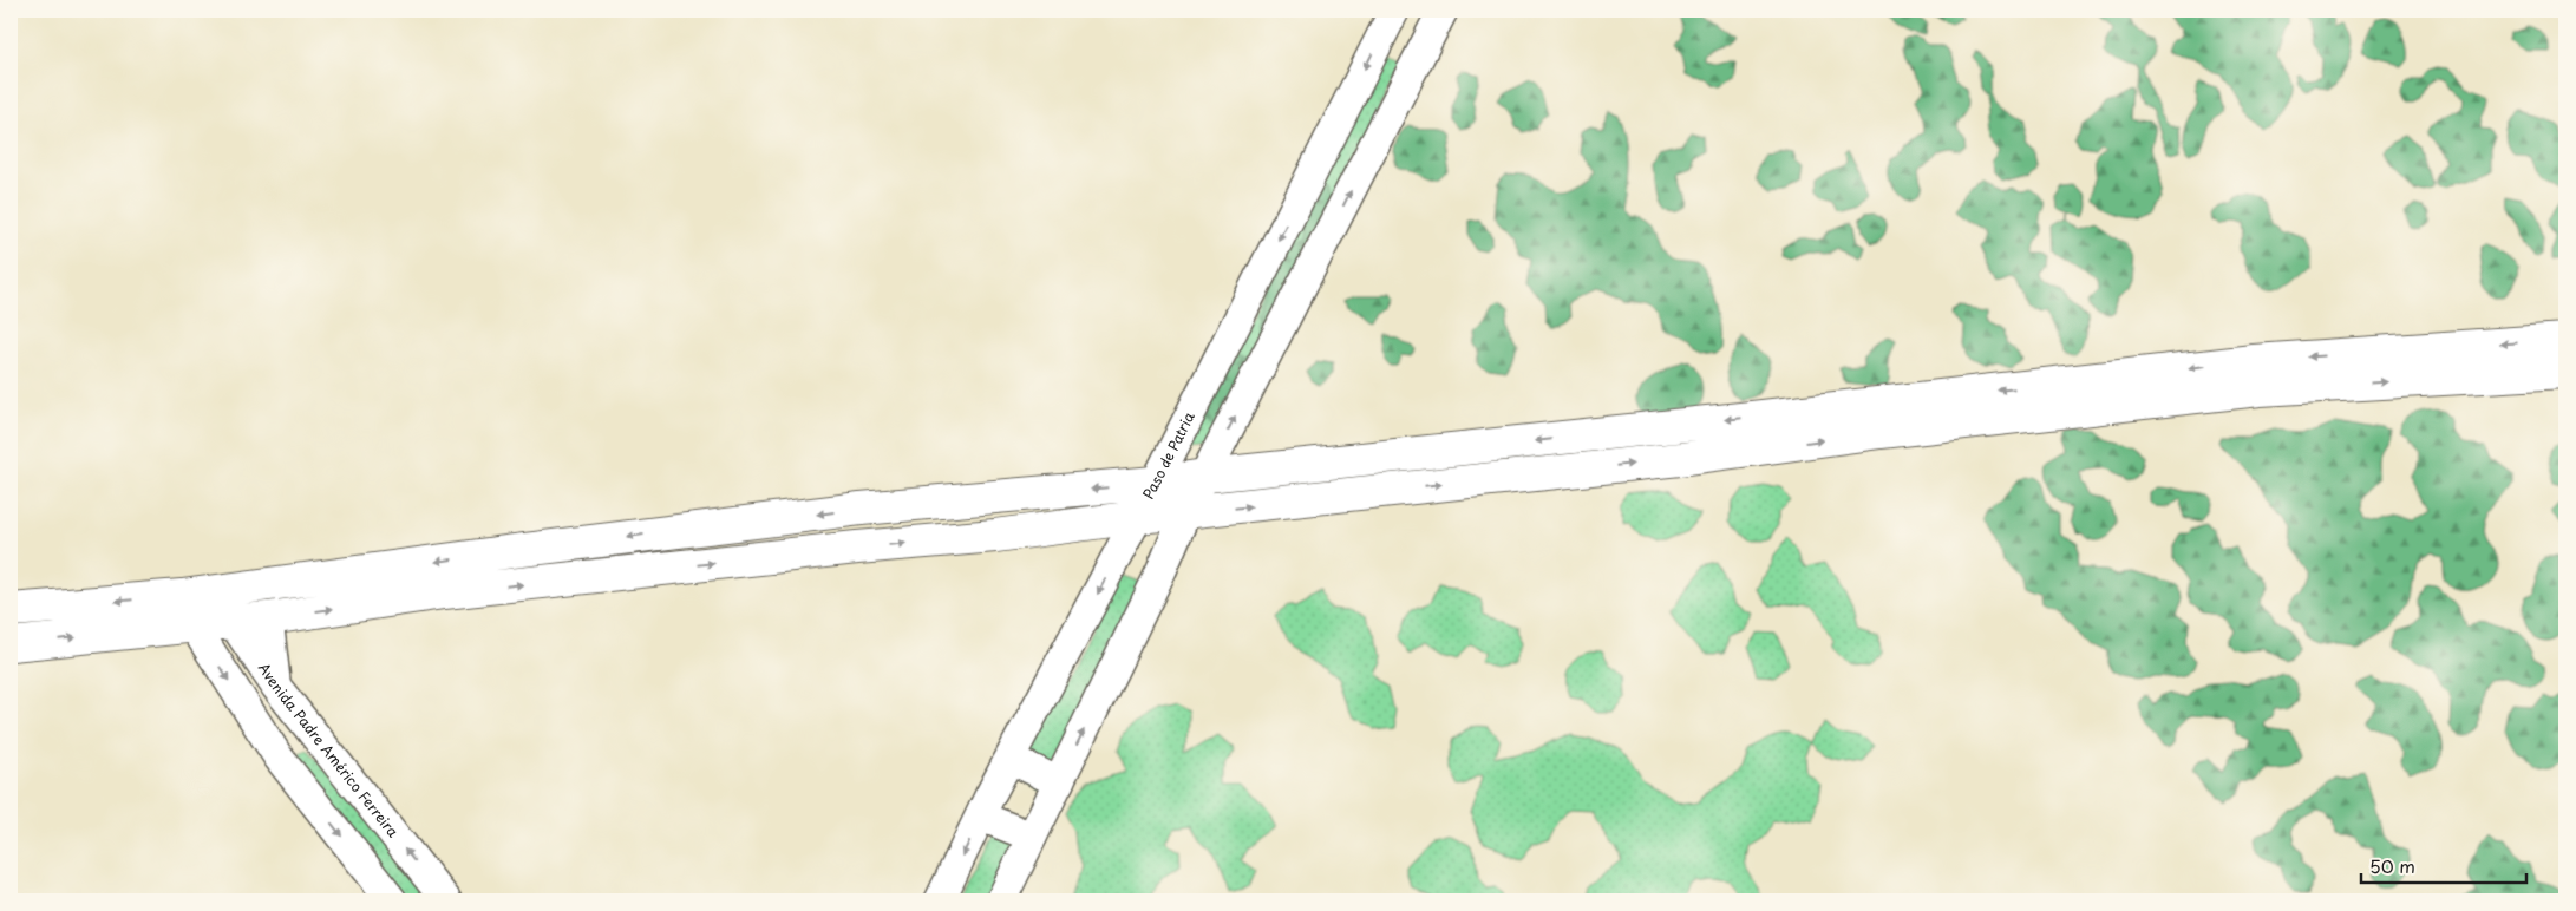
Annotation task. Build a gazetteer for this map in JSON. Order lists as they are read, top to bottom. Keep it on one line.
{"streets":{"street":["Paso de Patria","Avenida Padre Américo Ferreira"]},"scale_bar":"50 m"}
